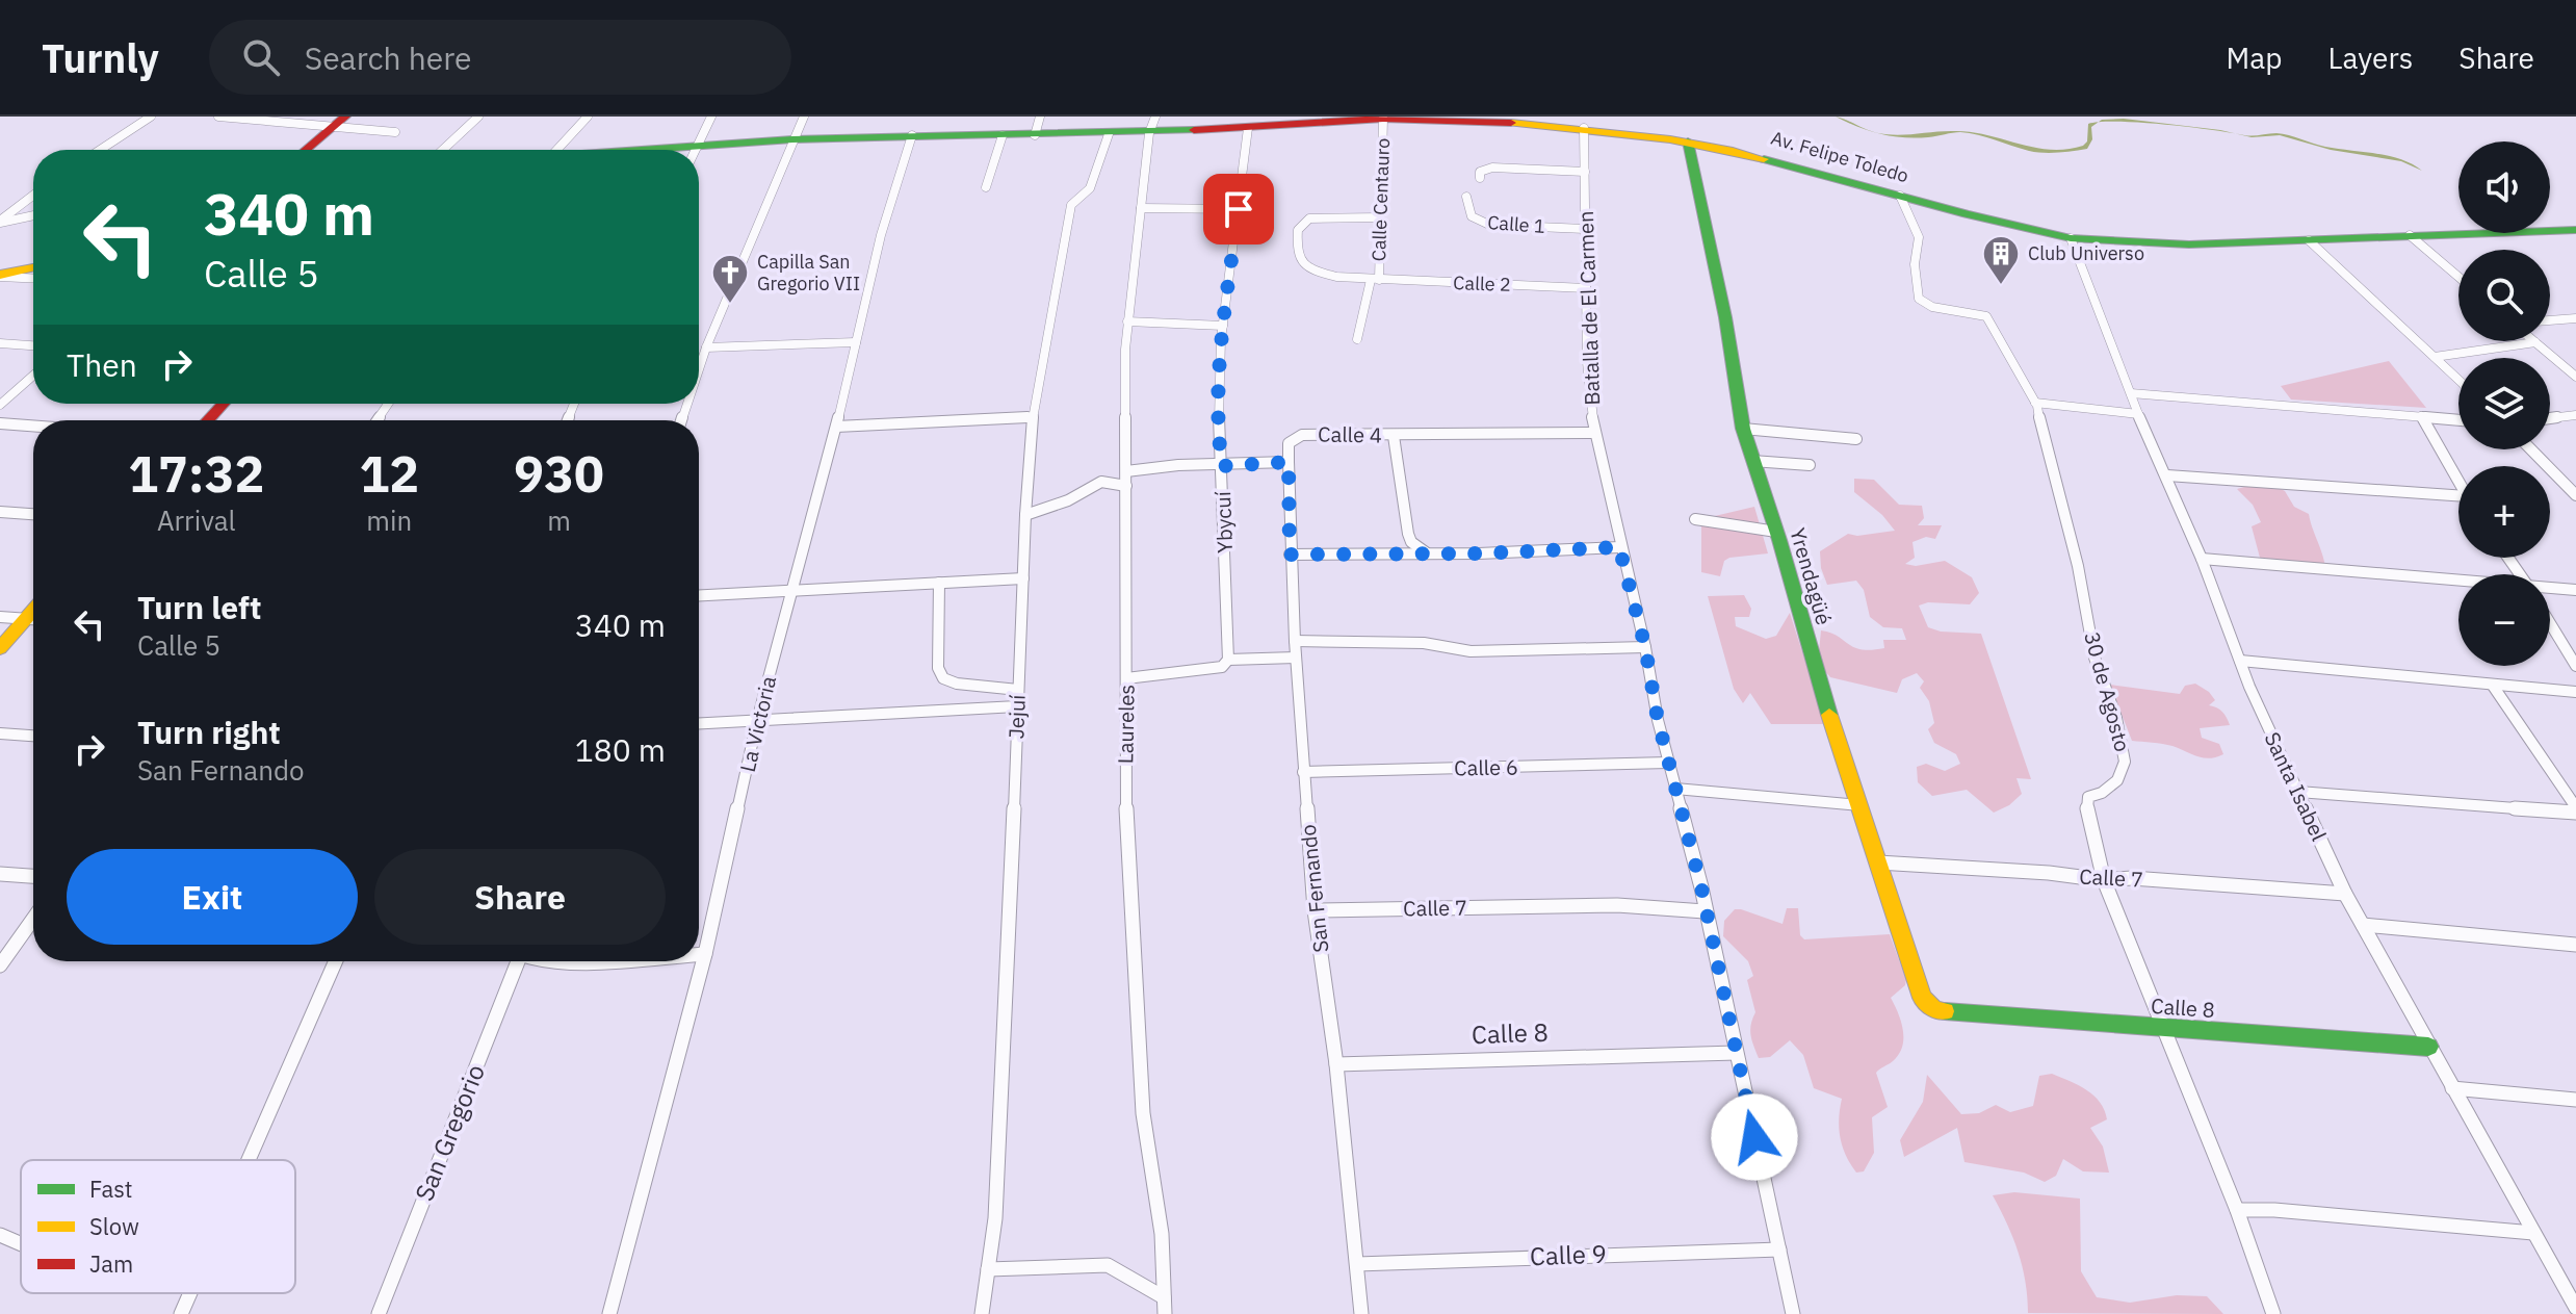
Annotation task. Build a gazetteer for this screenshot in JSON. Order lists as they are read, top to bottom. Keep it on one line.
{"streets":{"main road":["Av. Felipe Toledo","Yrendagüé","Calle 8"],"street":["Calle Centauro","Calle 1","Calle 2","Batalla de El Carmen","Calle 4","Ybycuí","30 de Agosto","Jejuí","La Victoria","Laureles","Calle 6","Santa Isabel","Calle 7","San Fernando","San Gregorio","Calle 9"]},"crossings":[["Av. Felipe Toledo","Calle Centauro"],["Av. Felipe Toledo","Batalla de El Carmen"],["Av. Felipe Toledo","Ybycuí"],["Av. Felipe Toledo","Yrendagüé"],["Av. Felipe Toledo","30 de Agosto"],["Av. Felipe Toledo","Jejuí"],["Av. Felipe Toledo","La Victoria"],["Av. Felipe Toledo","Laureles"],["Av. Felipe Toledo","Santa Isabel"],["Calle Centauro","Calle 2"],["Calle 1","Batalla de El Carmen"],["Calle 2","Batalla de El Carmen"],["Batalla de El Carmen","Calle 4"],["Batalla de El Carmen","Calle 6"],["Batalla de El Carmen","Calle 7"],["Batalla de El Carmen","Calle 8"],["Batalla de El Carmen","Calle 9"],["Calle 4","San Fernando"],["Yrendagüé","Calle 7"],["Yrendagüé","Calle 8"],["30 de Agosto","Calle 7"],["30 de Agosto","Calle 8"],["Calle 6","San Fernando"],["Santa Isabel","Calle 7"],["Santa Isabel","Calle 8"],["Calle 7","San Fernando"],["San Fernando","Calle 8"],["San Fernando","Calle 9"]],"places":{"building":["Club Universo"],"church":["Capilla San Gregorio VII"]},"legend":["Fast","Slow","Jam"],"page":{"header":"Turnly","search":"Search here","nav":["Map","Layers","Share"],"map_buttons":["+","−"],"turn":["340 m","Calle 5"],"then":"Then","eta":["17:32","Arrival","12","min","930","m"],"list":[{"name":"Turn left","note":"Calle 5","value":"340 m"},{"name":"Turn right","note":"San Fernando","value":"180 m"}],"buttons":["Exit","Share"]}}
